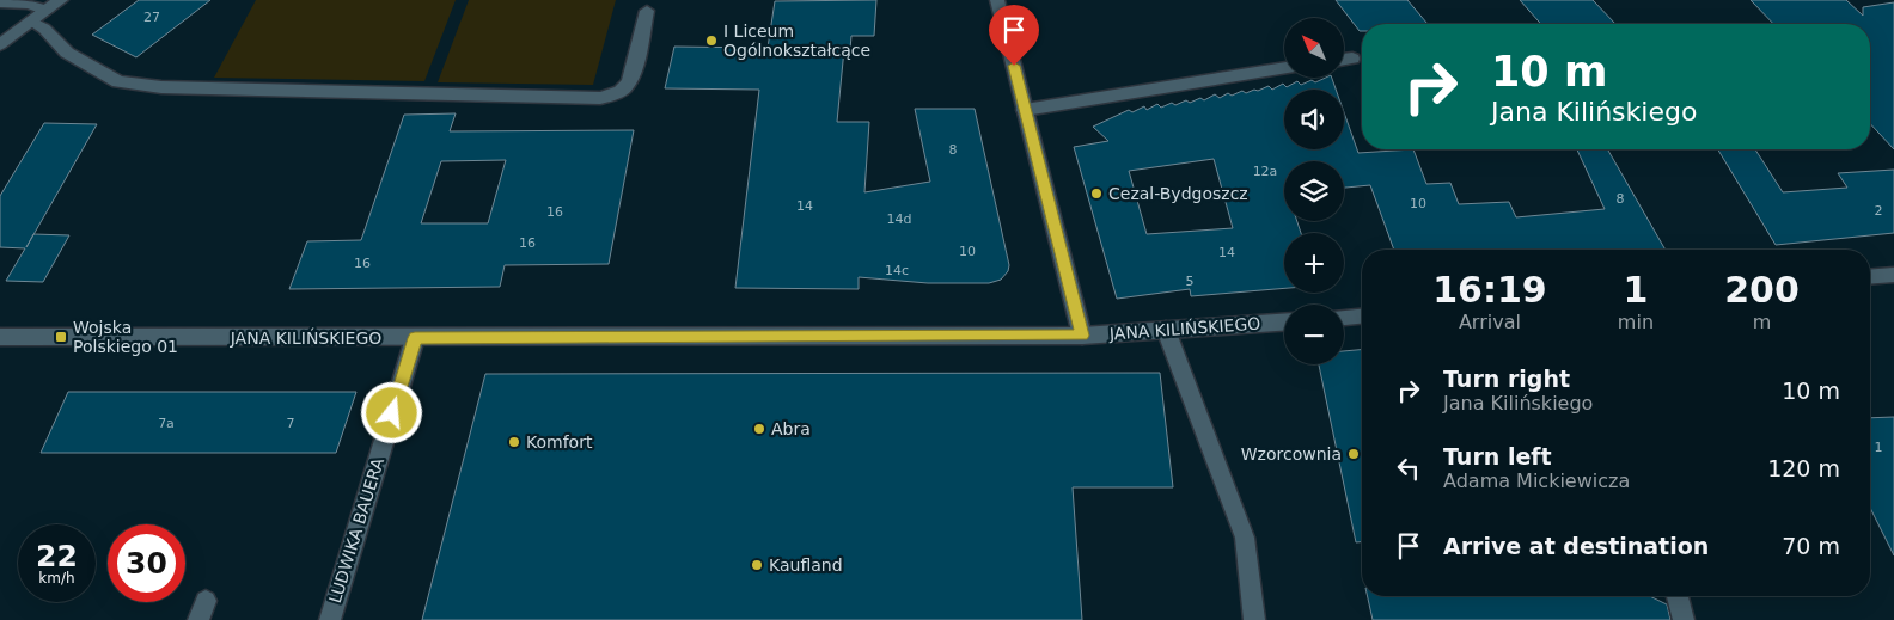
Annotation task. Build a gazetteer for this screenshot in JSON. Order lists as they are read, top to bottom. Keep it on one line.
{"streets":{"street":["JANA KILIŃSKIEGO","LUDWIKA BAUERA"]},"crossings":[["JANA KILIŃSKIEGO","LUDWIKA BAUERA"]],"places":{"other":["I Liceum Ogólnokształcące","Cezal-Bydgoszcz","Abra","Komfort","Wzorcownia","Kaufland"],"transit":["Wojska Polskiego 01"]},"house_numbers":["27","8","12a","8","10","14","2","16","14d","16","10","14","16","14c","5","7a","7","1"],"north":"top left","page":{"map_buttons":["+","−"],"turn":["10 m","Jana Kilińskiego"],"eta":["16:19","Arrival","1","min","200","m"],"list":[{"name":"Turn right","note":"Jana Kilińskiego","value":"10 m"},{"name":"Turn left","note":"Adama Mickiewicza","value":"120 m"},{"name":"Arrive at destination","value":"70 m"}],"speed":"22 km/h","limit":"30"}}
